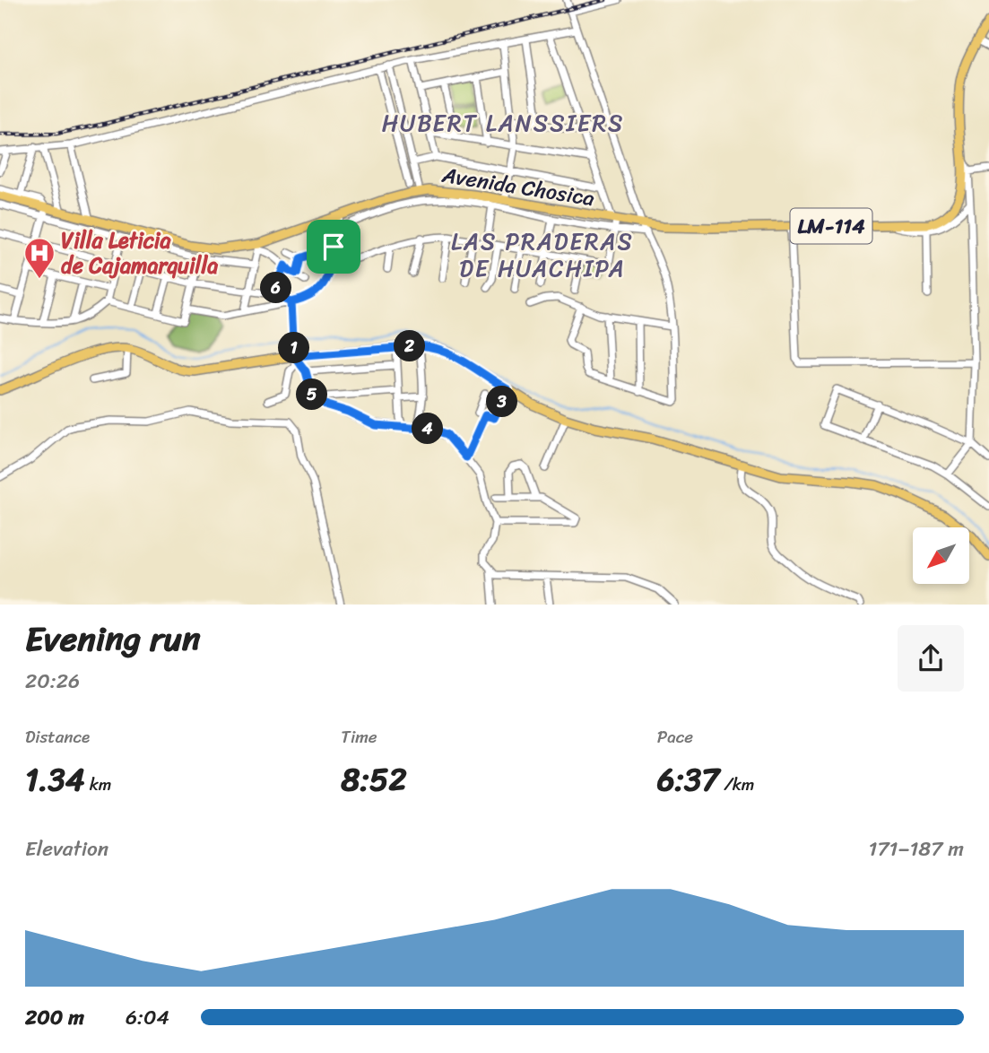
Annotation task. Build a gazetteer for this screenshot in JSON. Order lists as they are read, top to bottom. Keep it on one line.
{"streets":{"main road":["Avenida Chosica","LM-114"]},"crossings":[["Avenida Chosica","LM-114"]],"districts":["HUBERT LANSSIERS","LAS PRADERAS DE HUACHIPA"],"places":{"hospital":["Villa Leticia de Cajamarquilla"]},"north":"bottom left","page":{"pins":["6","2","1","5","3","4"],"heading":["Evening run","20:26"],"stats":[["Distance","1.34 km"],["Time","8:52"],["Pace","6:37 /km"]],"chart":["Elevation","171–187 m"],"list":[{"name":"200 m","note":"6:04"}]}}
